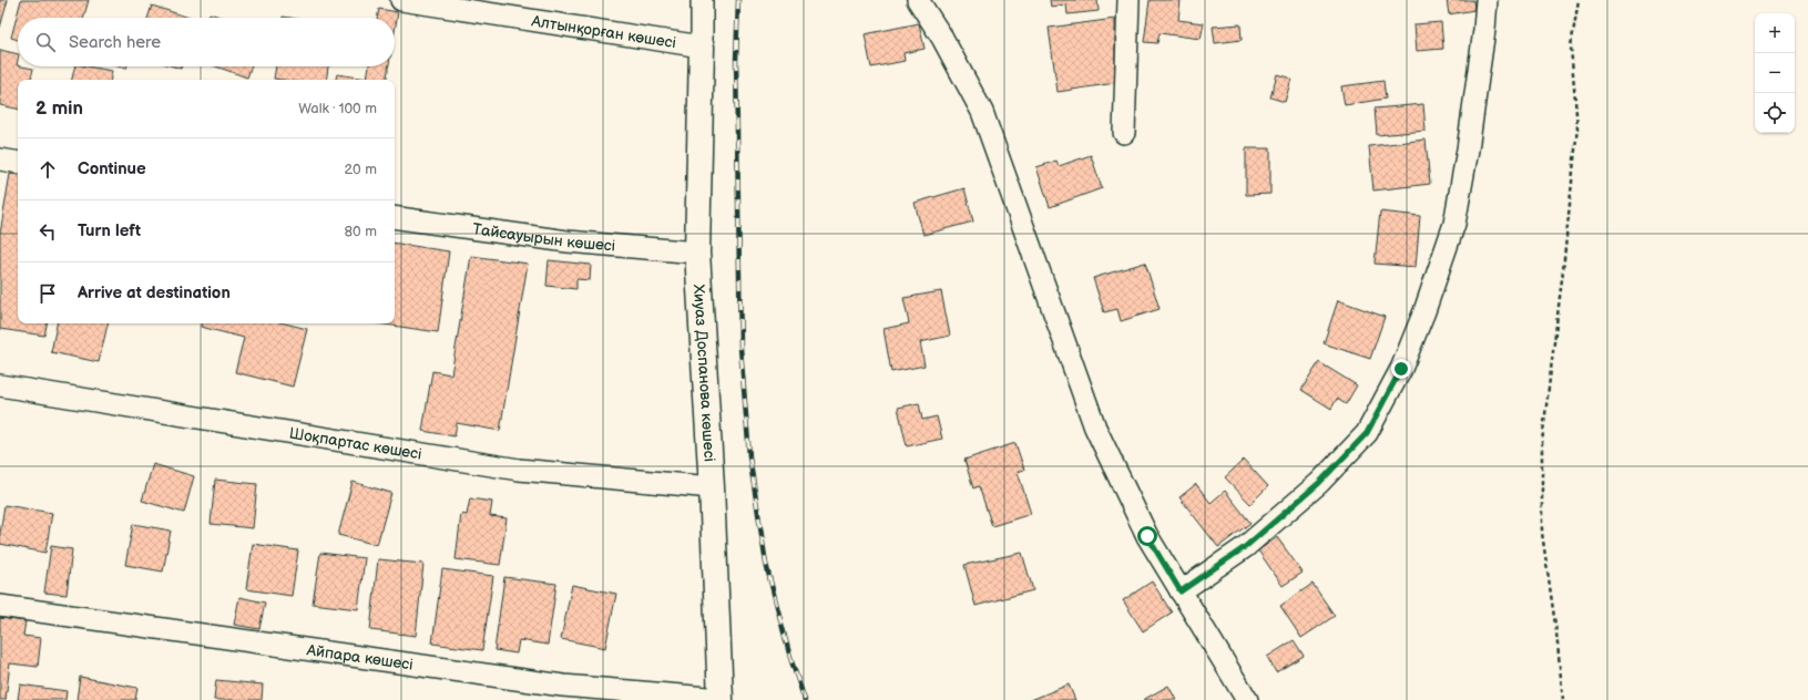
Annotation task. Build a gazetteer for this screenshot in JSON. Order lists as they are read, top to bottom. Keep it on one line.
{"streets":{"street":["Алтынқорған көшесі","Тайсауырын көшесі","Хиуаз Доспанова көшесі","Шоқпартас көшесі","Айпара көшесі"]},"crossings":[["Алтынқорған көшесі","Хиуаз Доспанова көшесі"],["Тайсауырын көшесі","Хиуаз Доспанова көшесі"],["Хиуаз Доспанова көшесі","Шоқпартас көшесі"],["Хиуаз Доспанова көшесі","Айпара көшесі"]],"page":{"map_buttons":["+","−"],"search":"Search here","heading":["2 min","Walk · 100 m"],"list":[["Continue","20 m"],["Turn left","80 m"],"Arrive at destination"]}}
